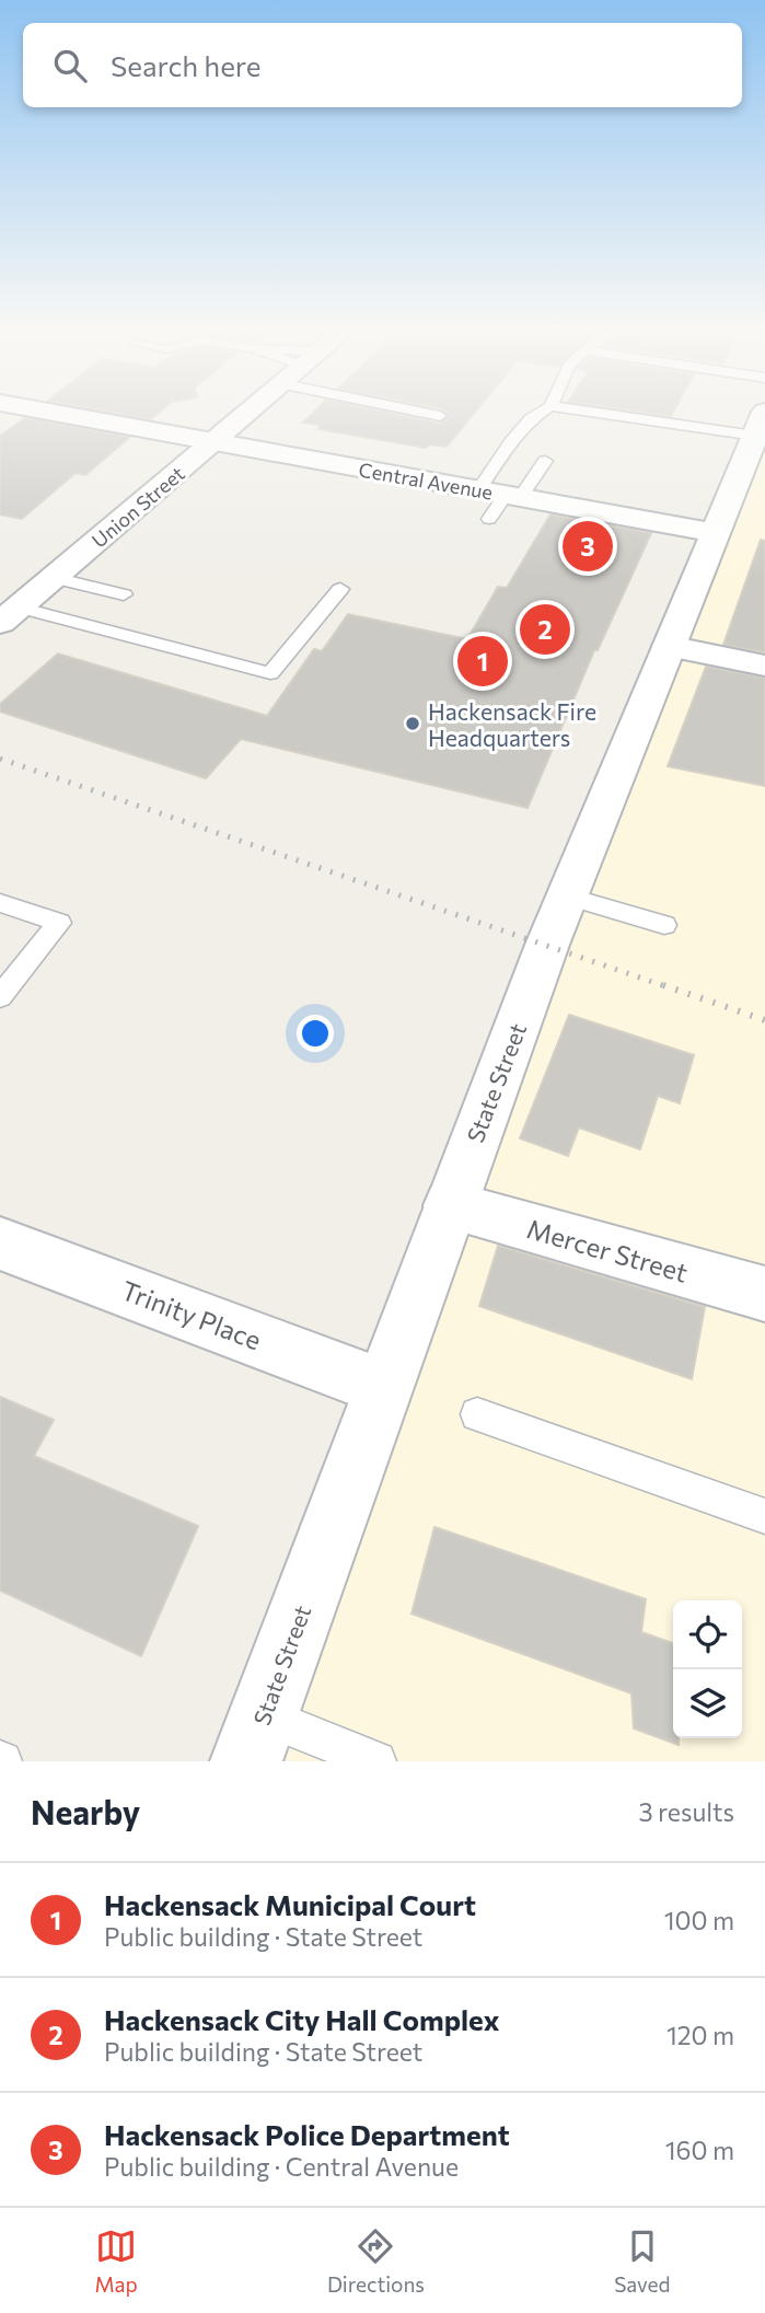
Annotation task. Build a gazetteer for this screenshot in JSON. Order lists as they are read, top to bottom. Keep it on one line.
{"streets":{"street":["Central Avenue","Union Street","State Street","Mercer Street","Trinity Place"]},"crossings":[["Central Avenue","Union Street"],["Central Avenue","State Street"],["State Street","Mercer Street"],["State Street","Trinity Place"]],"places":["Hackensack Fire Headquarters"],"page":{"search":"Search here","pins":["3","2","1"],"heading":["Nearby","3 results"],"list":[{"mark":"1","name":"Hackensack Municipal Court","note":"Public building · State Street","value":"100 m"},{"mark":"2","name":"Hackensack City Hall Complex","note":"Public building · State Street","value":"120 m"},{"mark":"3","name":"Hackensack Police Department","note":"Public building · Central Avenue","value":"160 m"}],"nav":["Map","Directions","Saved"]}}
